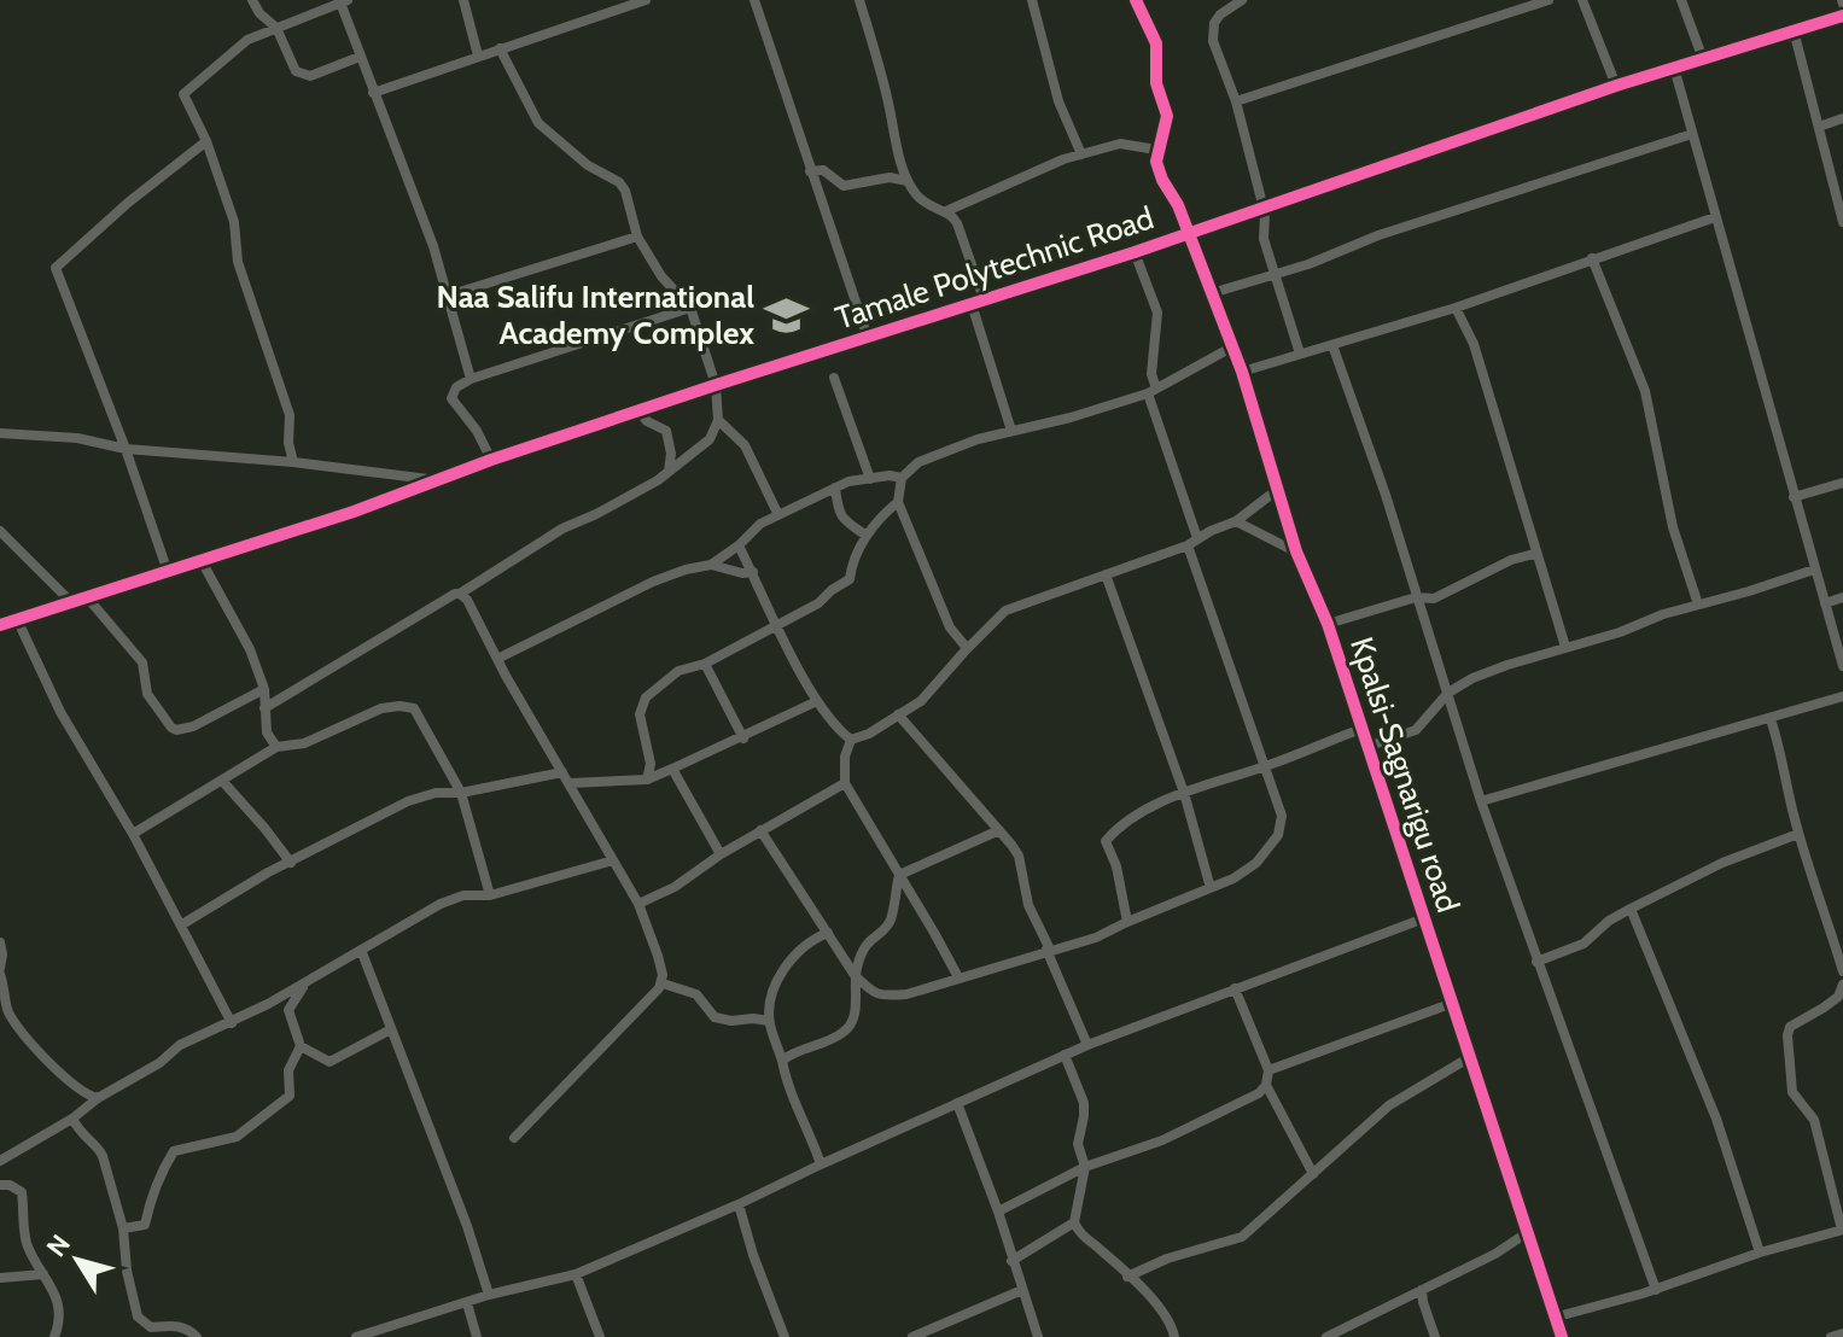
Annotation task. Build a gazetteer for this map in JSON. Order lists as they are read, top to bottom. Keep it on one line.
{"streets":{"street":["Tamale Polytechnic Road","Kpalsi-Sagnarigu road"]},"crossings":[["Tamale Polytechnic Road","Kpalsi-Sagnarigu road"]],"places":{"school or university":["Naa Salifu International Academy Complex"]},"north":"top left"}
